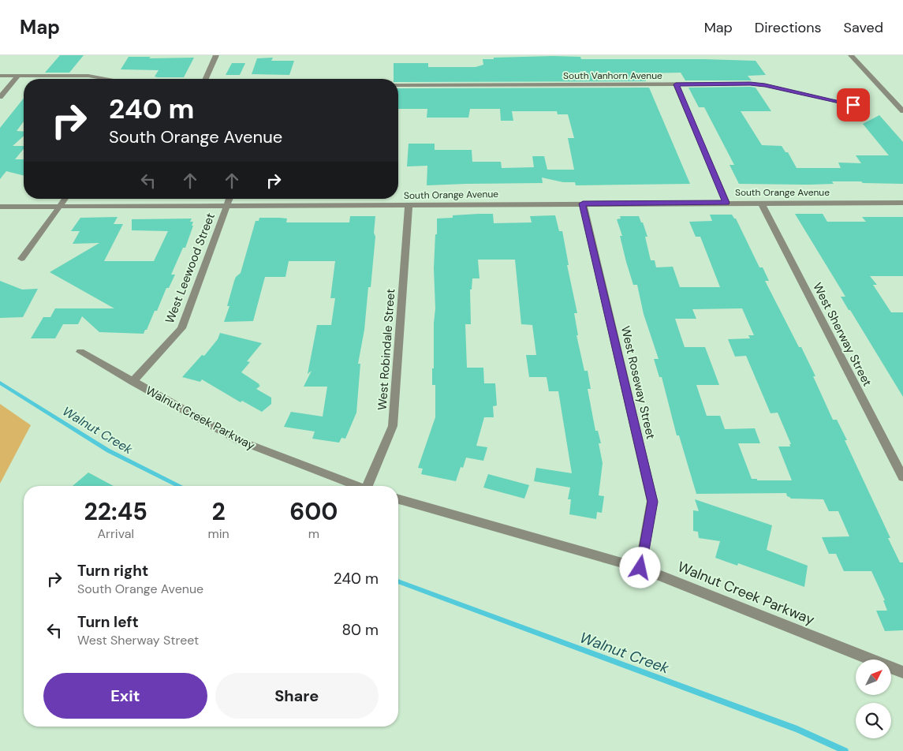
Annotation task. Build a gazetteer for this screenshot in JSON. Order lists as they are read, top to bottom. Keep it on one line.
{"streets":{"street":["South Vanhorn Avenue","South Orange Avenue","West Leewood Street","West Sherway Street","West Robindale Street","West Roseway Street","Walnut Creek Parkway"]},"crossings":[["South Orange Avenue","West Leewood Street"],["South Orange Avenue","West Sherway Street"],["South Orange Avenue","West Robindale Street"],["South Orange Avenue","West Roseway Street"],["West Leewood Street","Walnut Creek Parkway"],["West Roseway Street","Walnut Creek Parkway"]],"water":["Walnut Creek"],"north":"top right","page":{"header":"Map","nav":["Map","Directions","Saved"],"turn":["240 m","South Orange Avenue"],"eta":["22:45","Arrival","2","min","600","m"],"list":[{"name":"Turn right","note":"South Orange Avenue","value":"240 m"},{"name":"Turn left","note":"West Sherway Street","value":"80 m"}],"buttons":["Exit","Share"]}}
